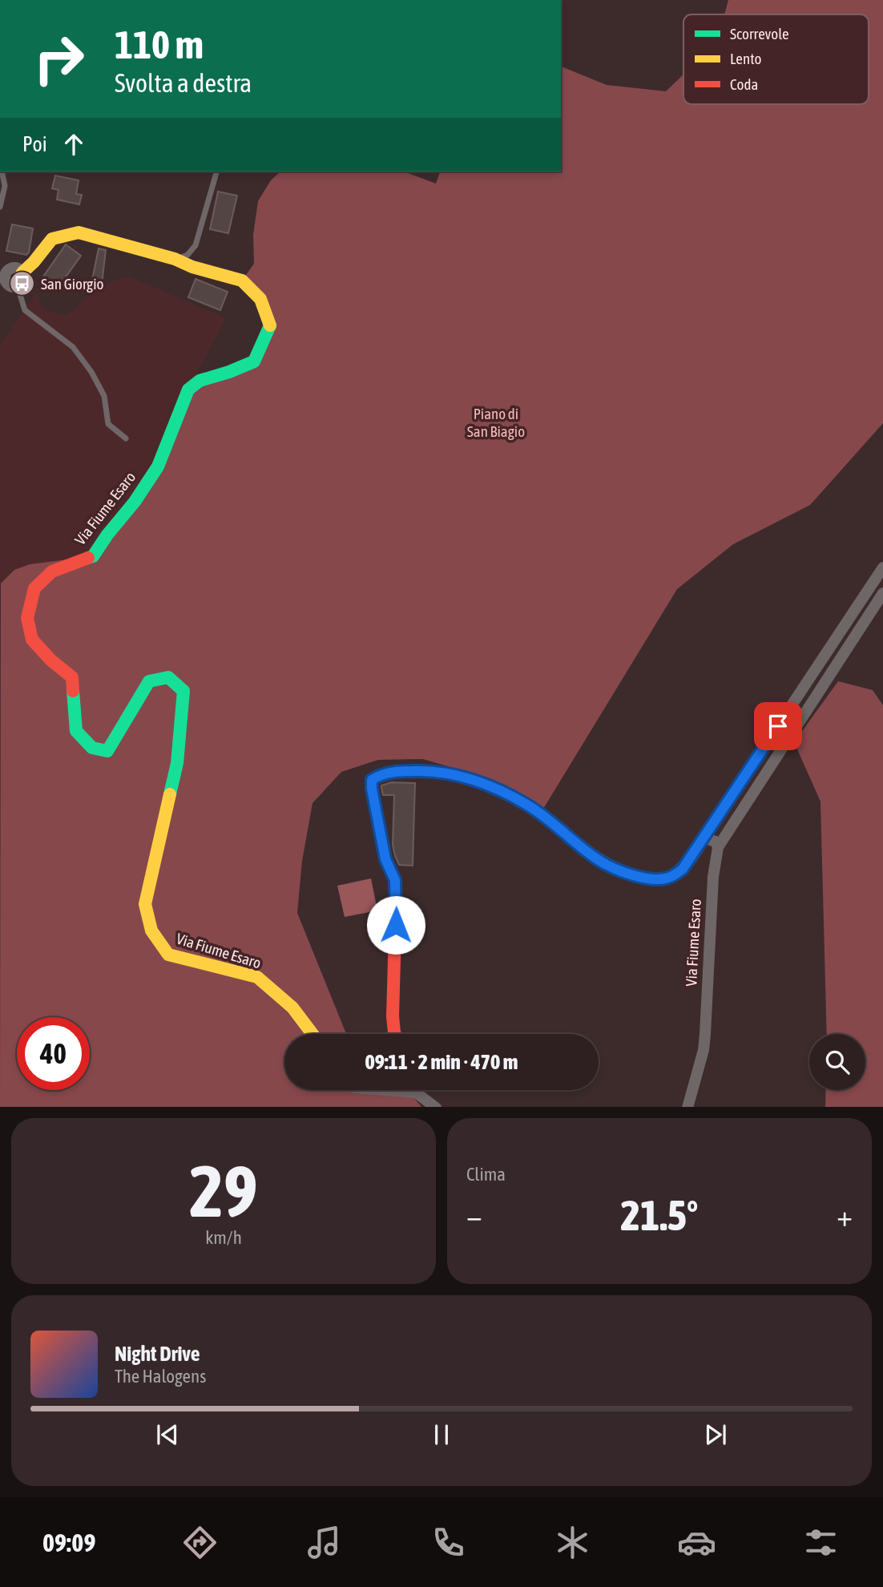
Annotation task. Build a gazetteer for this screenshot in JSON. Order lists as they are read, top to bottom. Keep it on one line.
{"streets":{"street":["Via Fiume Esaro"]},"parks":["Piano di San Biagio"],"places":{"bus stop":["San Giorgio"]},"legend":["Scorrevole","Lento","Coda"],"page":{"turn":["110 m","Svolta a destra"],"then":"Poi","limit":"40","trip":"09:11 · 2 min · 470 m","tile":[["29","km/h"],"Clima"],"heat":["−","21.5°","+"],"song":["Night Drive","The Halogens"],"tabs":"09:09"}}
